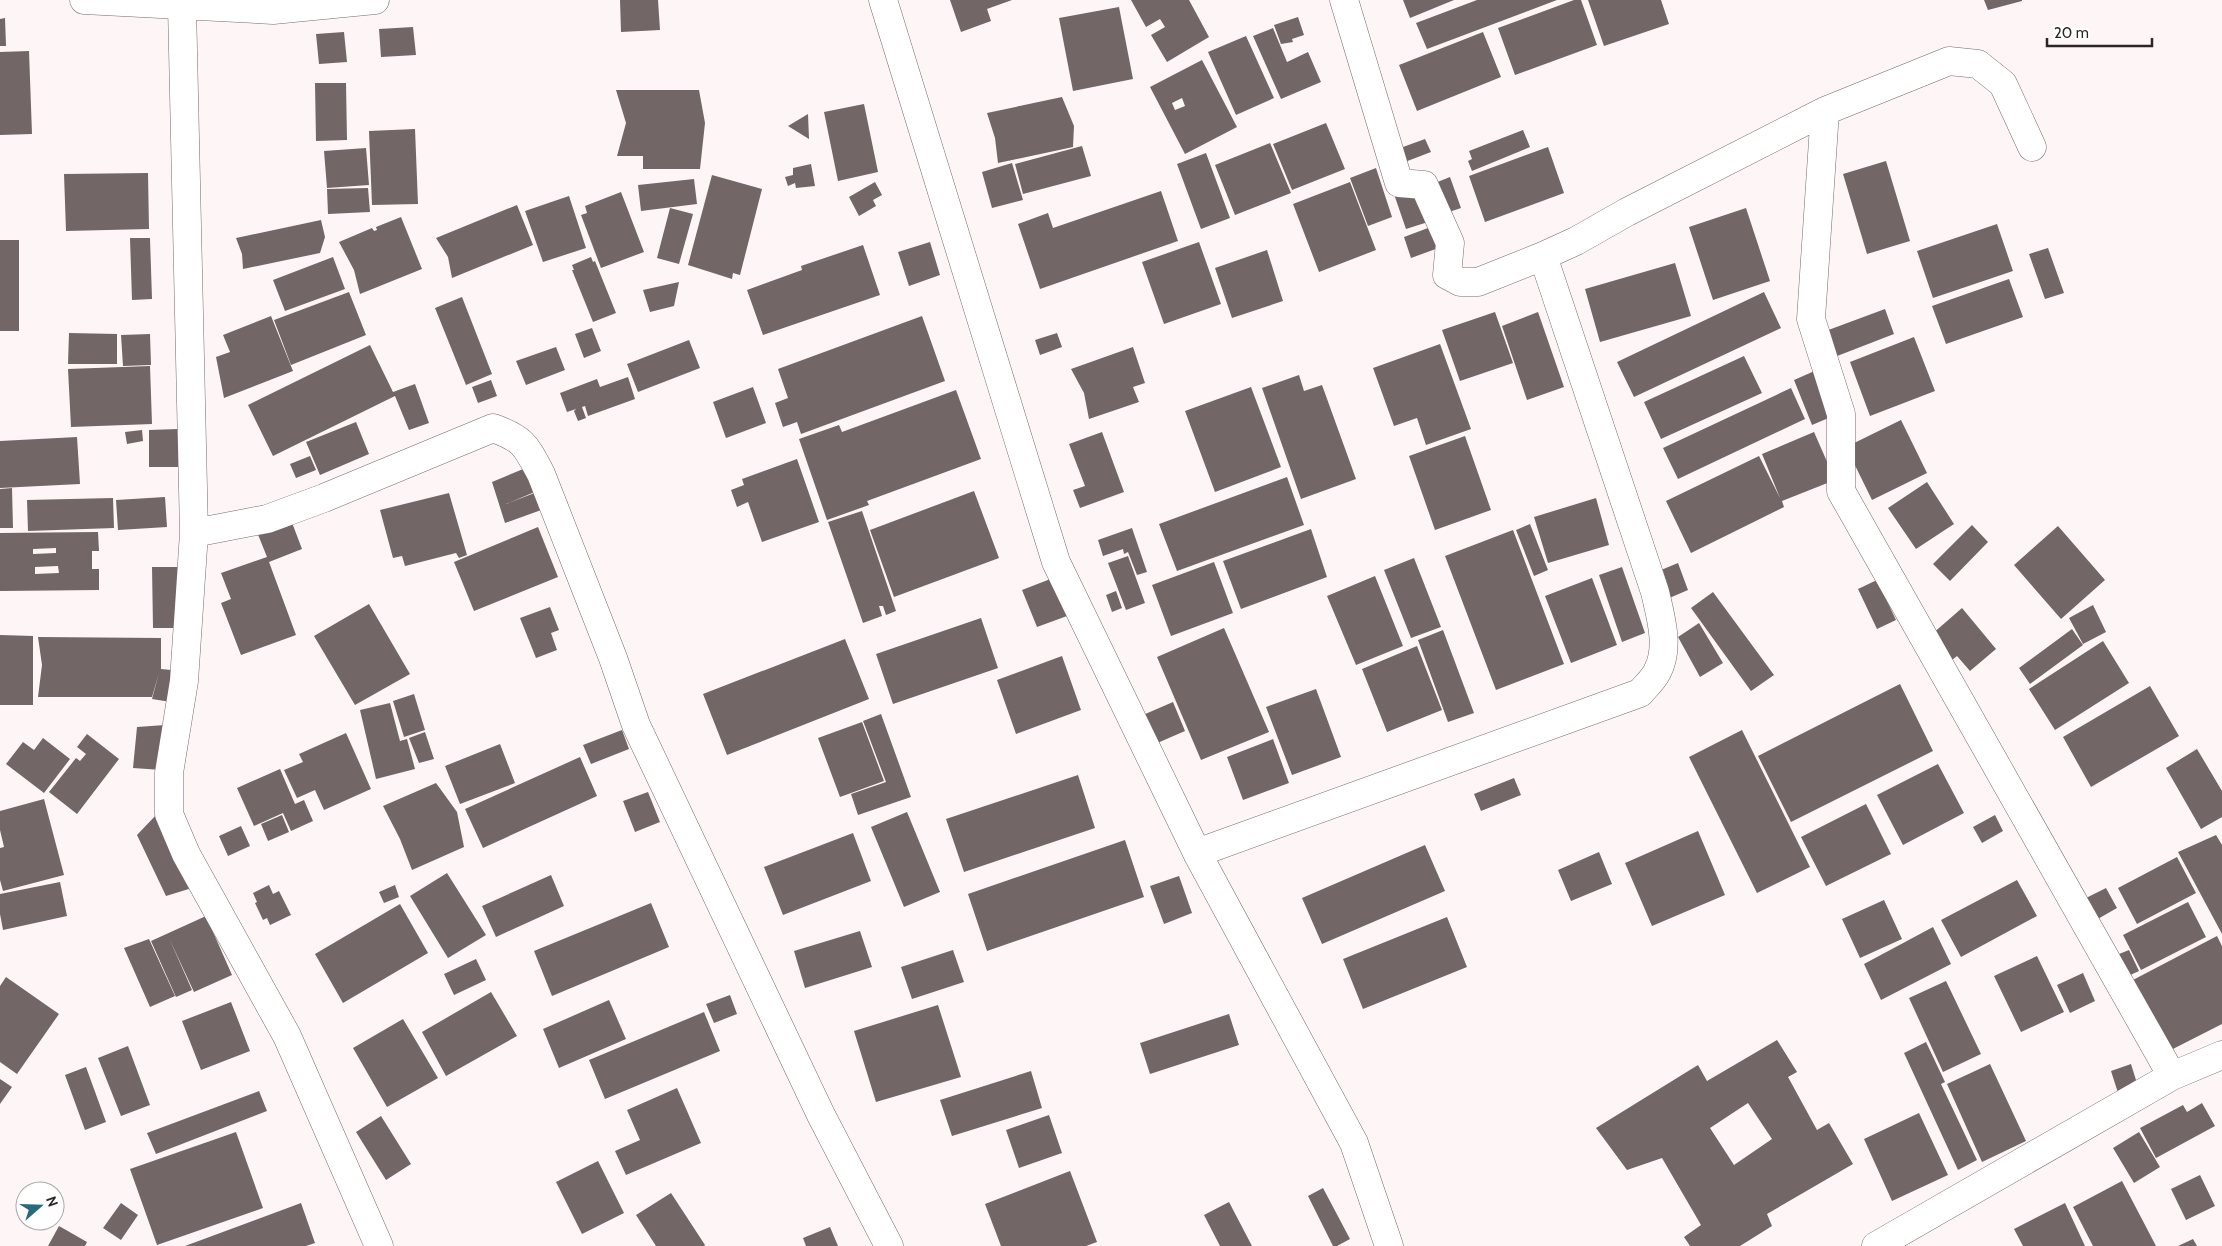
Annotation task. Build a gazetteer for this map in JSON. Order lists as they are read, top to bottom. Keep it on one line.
{"scale_bar":"20 m","north":"right"}
